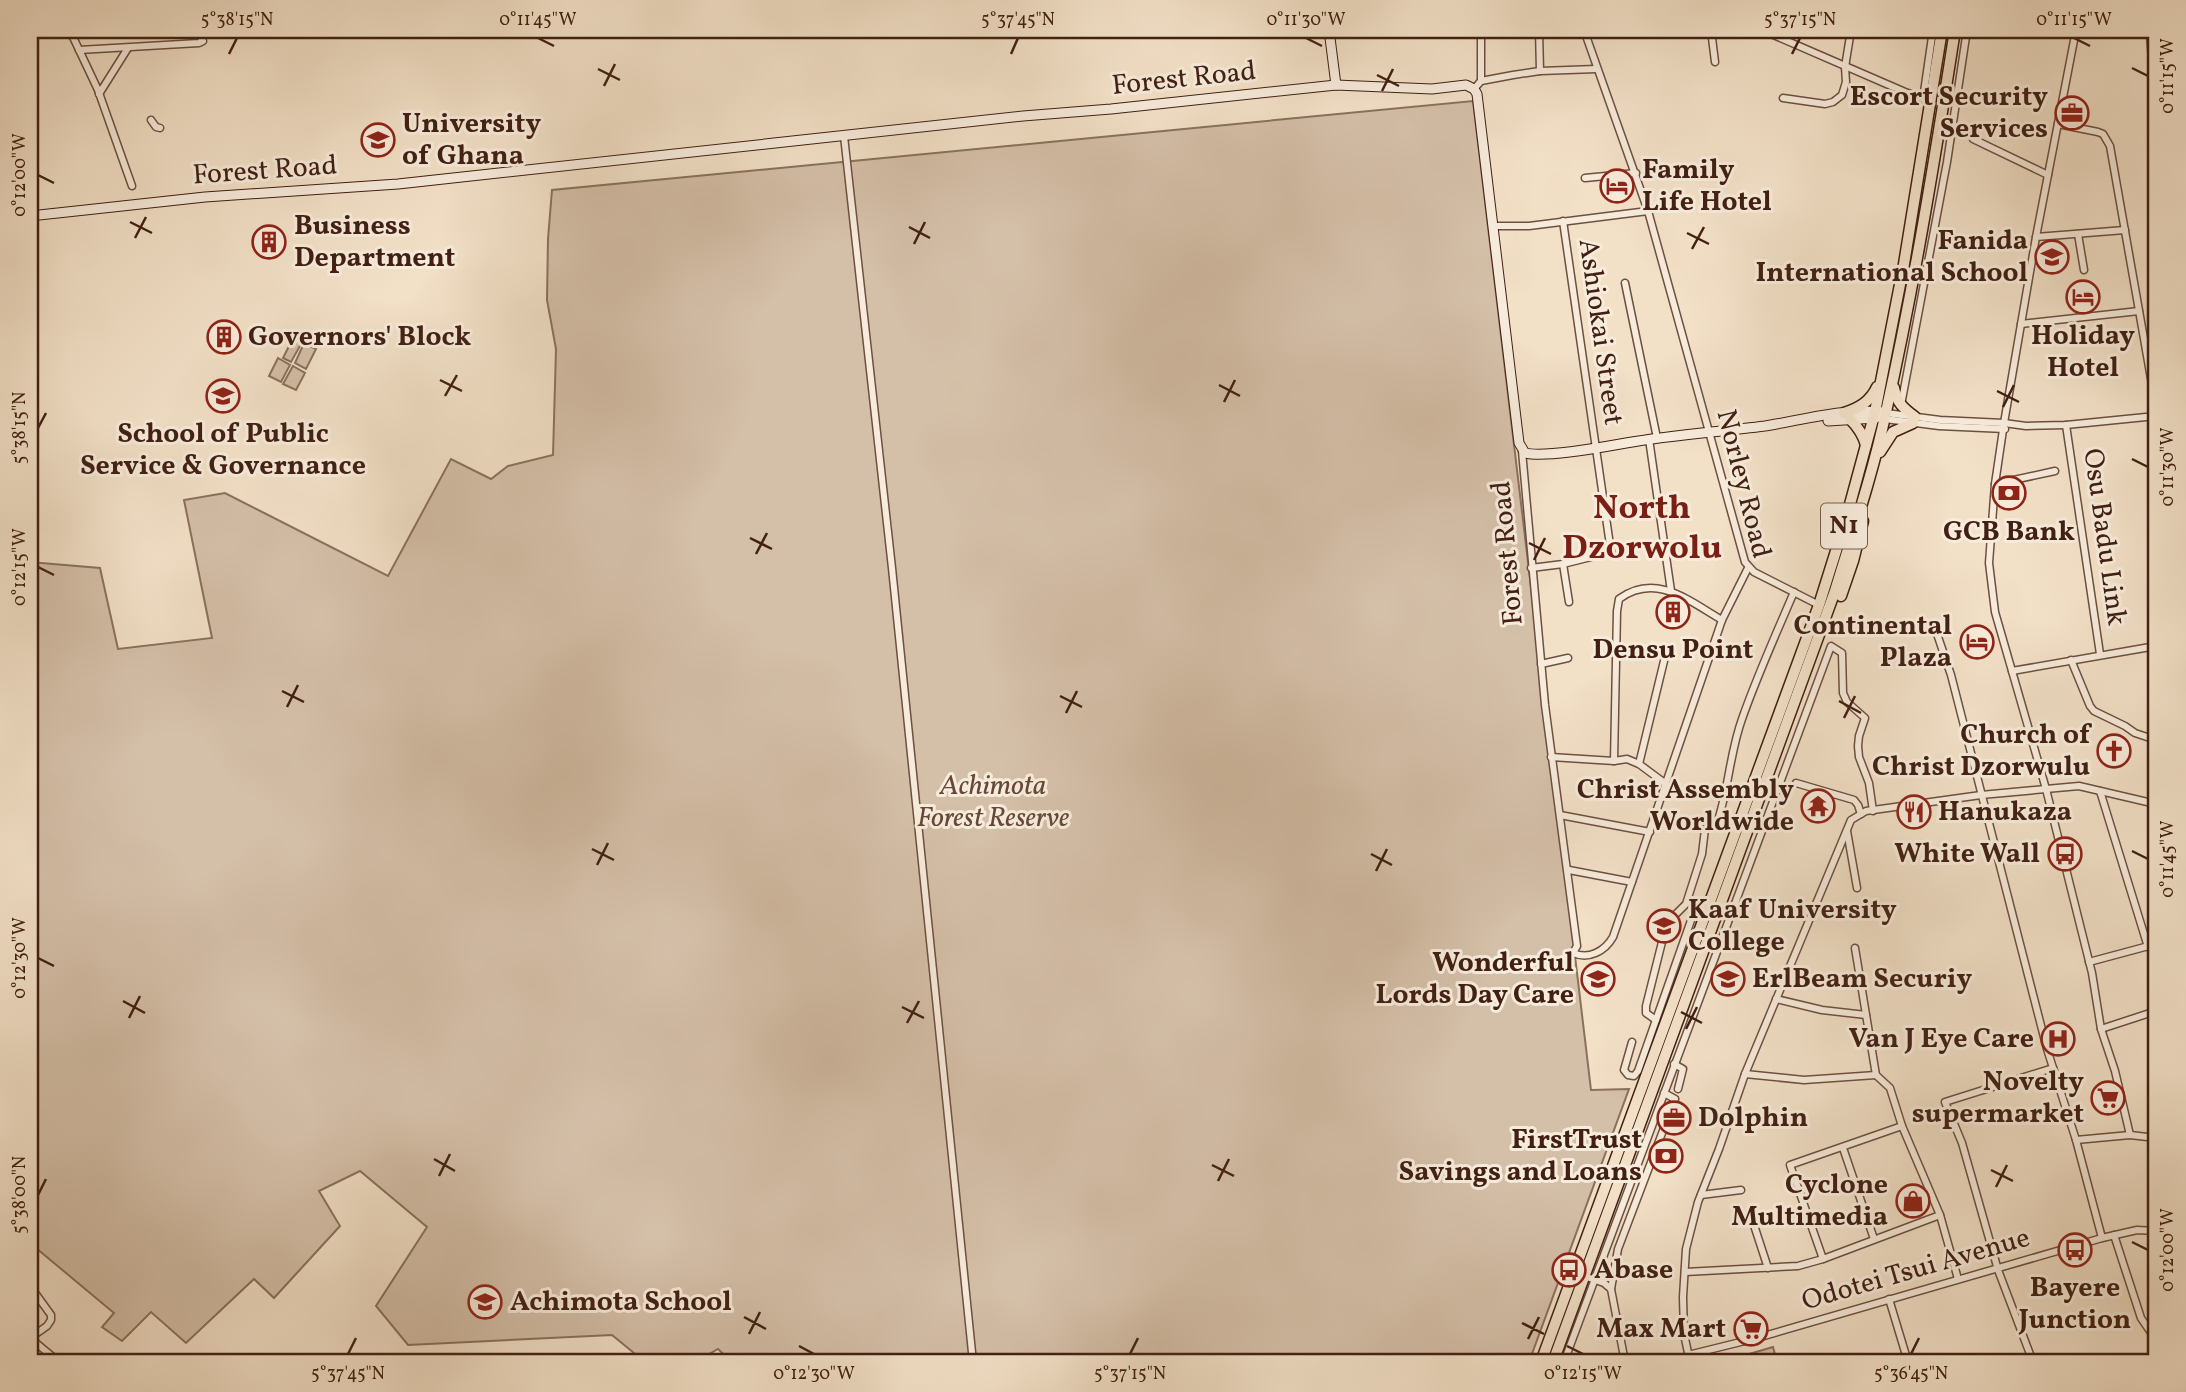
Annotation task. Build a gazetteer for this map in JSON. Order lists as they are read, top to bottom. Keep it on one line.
{"streets":{"highway":["N1"],"main road":["Forest Road"],"street":["Ashiokai Street","Norley Road","Osu Badu Link","Odotei Tsui Avenue"]},"crossings":[["Forest Road","Norley Road"]],"districts":["North Dzorwolu"],"parks":["Achimota Forest Reserve"],"places":{"office":["Escort Security Services","Dolphin"],"school or university":["University of Ghana","Fanida International School","School of Public Service & Governance","Kaaf University College","Wonderful Lords Day Care","ErlBeam Securiy","Achimota School"],"hotel":["Family Life Hotel","Holiday Hotel","Continental Plaza"],"building":["Business Department","Governors' Block","Densu Point"],"bank":["GCB Bank","FirstTrust Savings and Loans"],"church":["Church of Christ Dzorwulu"],"temple":["Christ Assembly Worldwide"],"restaurant":["Hanukaza"],"bus stop":["White Wall","Bayere Junction","Abase"],"hospital":["Van J Eye Care"],"supermarket":["Novelty supermarket","Max Mart"],"shop":["Cyclone Multimedia"]},"coordinates":["5°38'15\"N","0°11'45\"W","5°37'45\"N","0°11'30\"W","5°37'15\"N","0°11'15\"W","0°12'00\"W","0°12'15\"W","0°12'30\"W","5°38'00\"N","5°36'45\"N"]}
